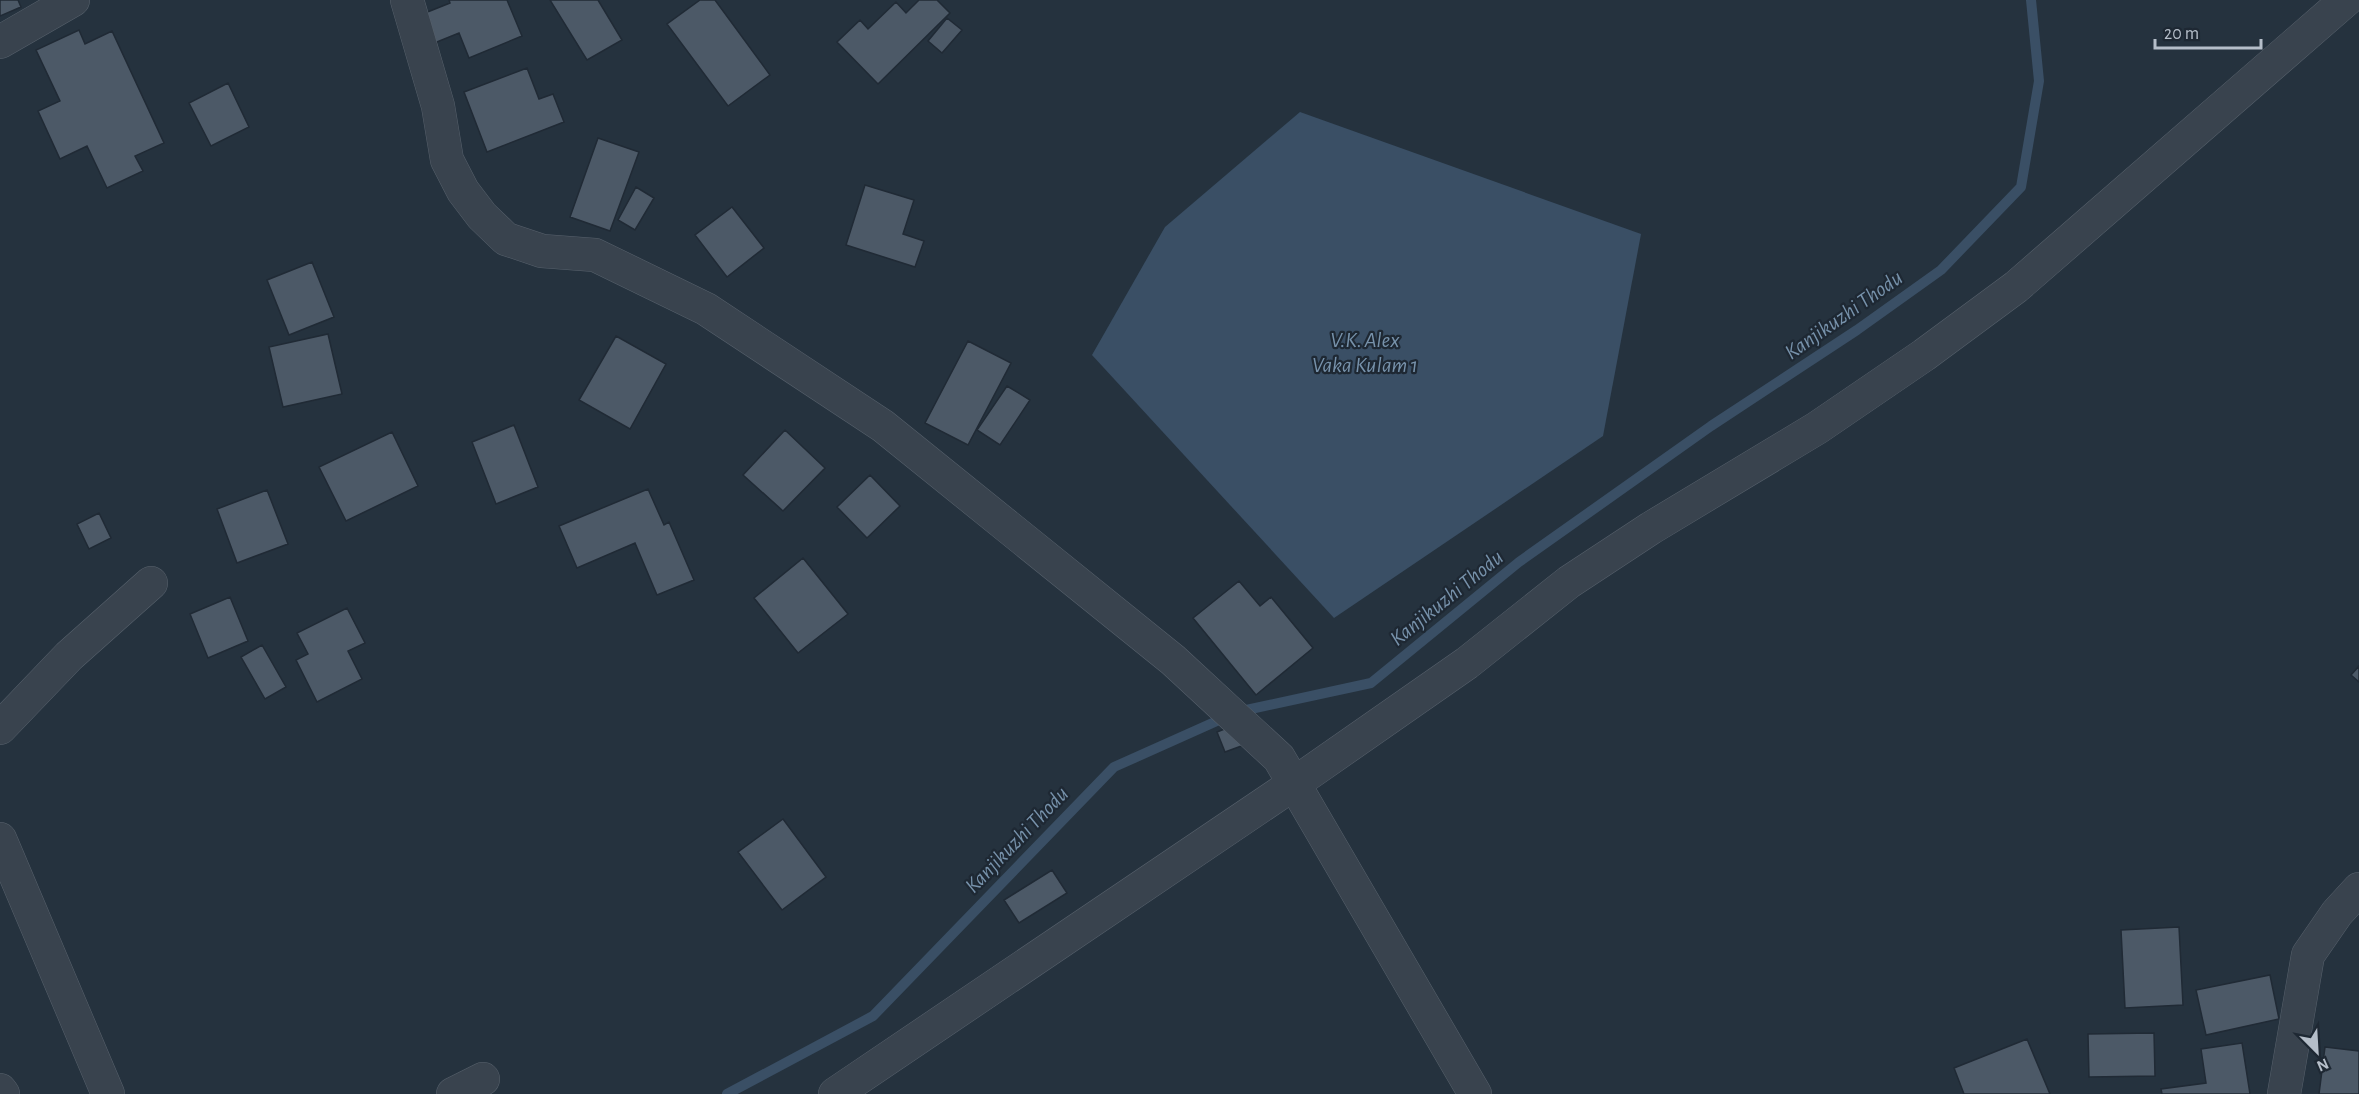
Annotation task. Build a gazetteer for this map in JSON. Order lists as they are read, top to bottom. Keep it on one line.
{"water":["Kanjikuzhi Thodu","V.K. Alex Vaka Kulam 1"],"scale_bar":"20 m","north":"bottom right"}
